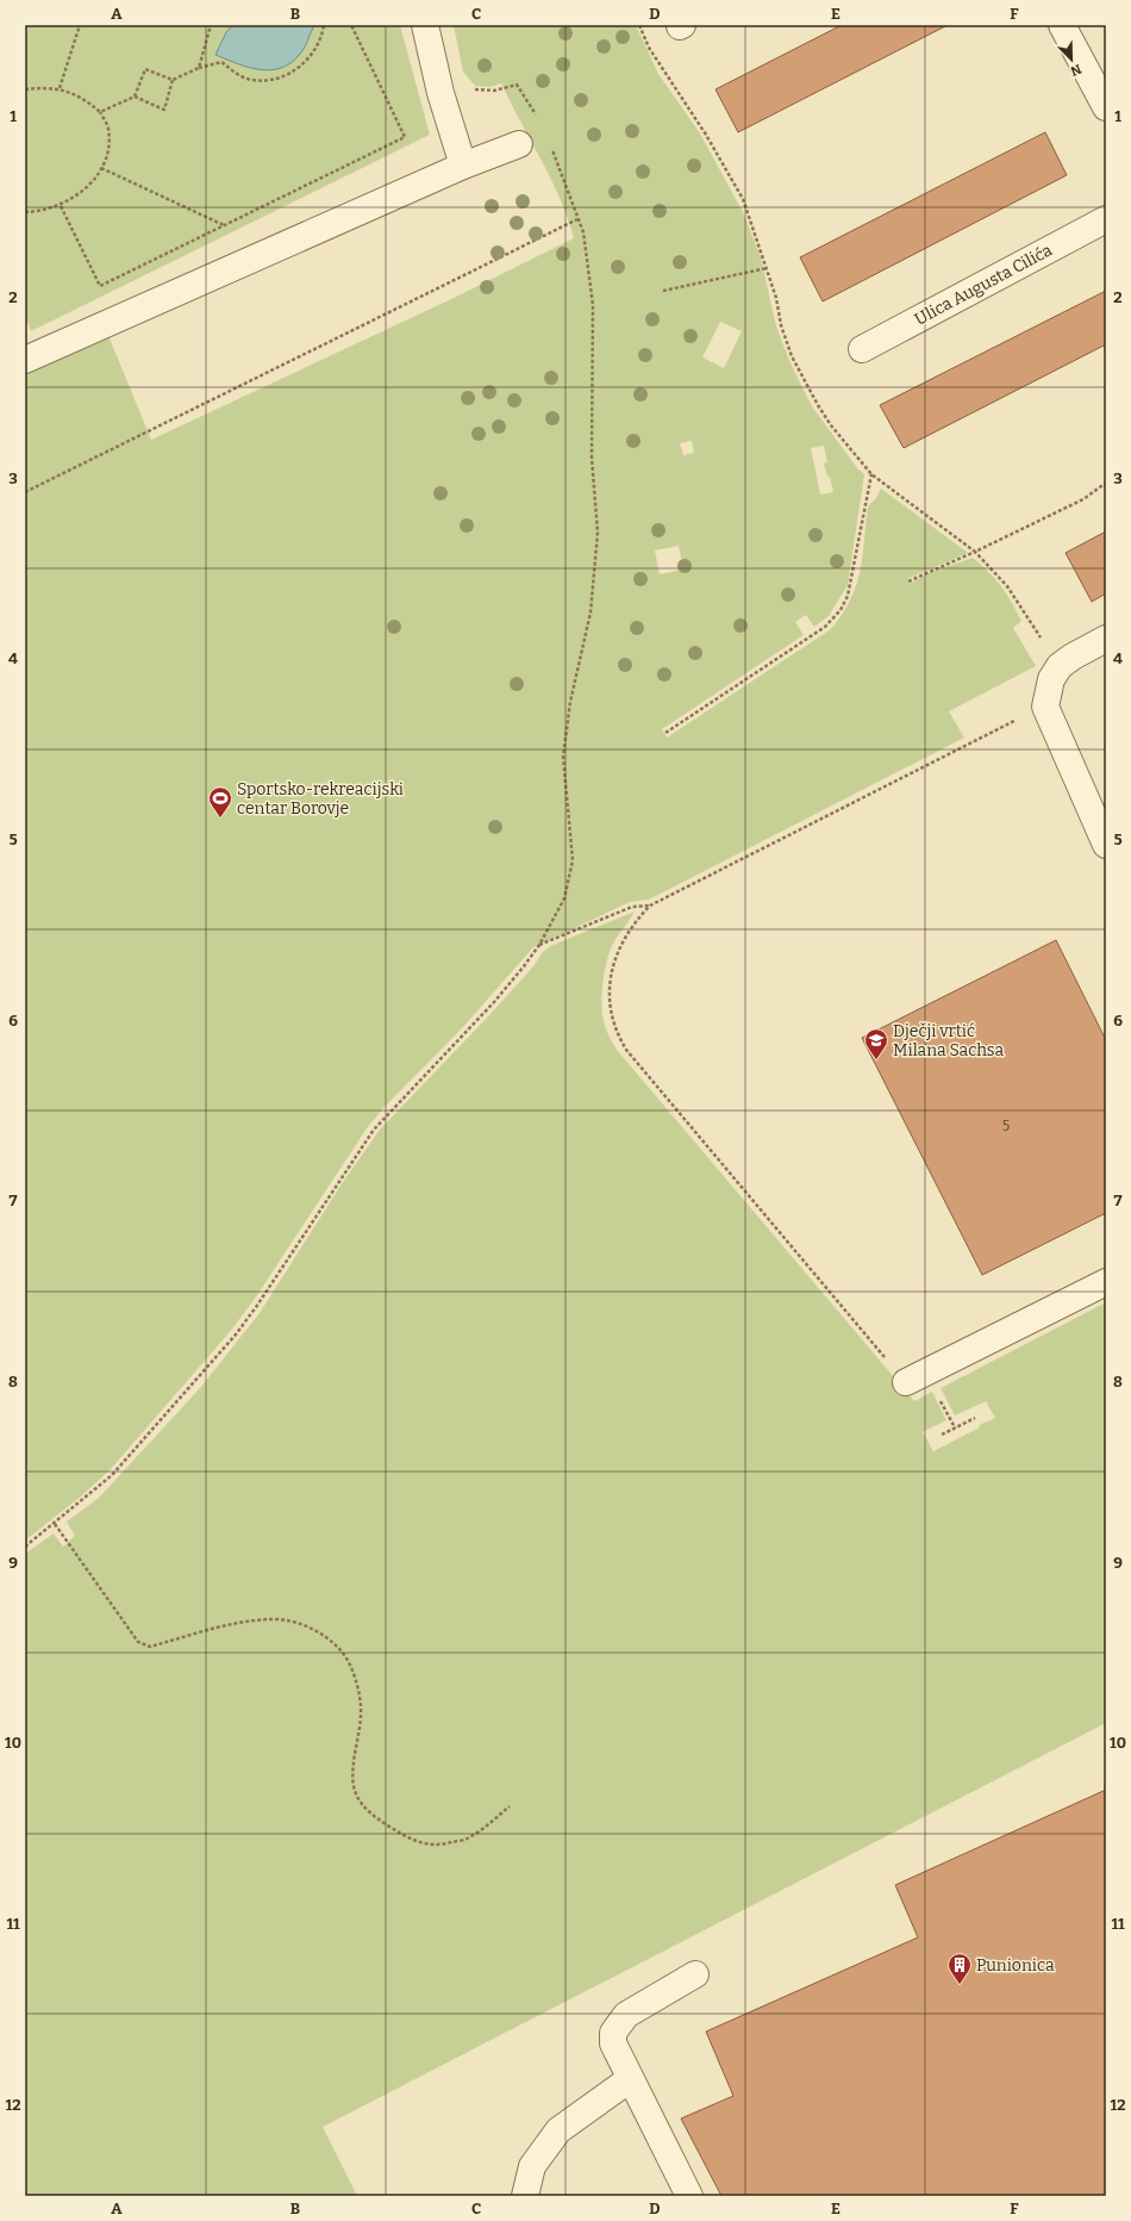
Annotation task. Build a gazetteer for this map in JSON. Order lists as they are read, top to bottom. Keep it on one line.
{"streets":{"street":["Ulica Augusta Cilića"]},"places":{"sports":["Sportsko-rekreacijski centar Borovje"],"school or university":["Dječji vrtić Milana Sachsa"],"building":["Punionica"]},"house_numbers":["5"],"north":"bottom right","grid":{"columns":["A","B","C","D","E","F"],"rows":["1","2","3","4","5","6","7","8","9","10","11","12"]}}
